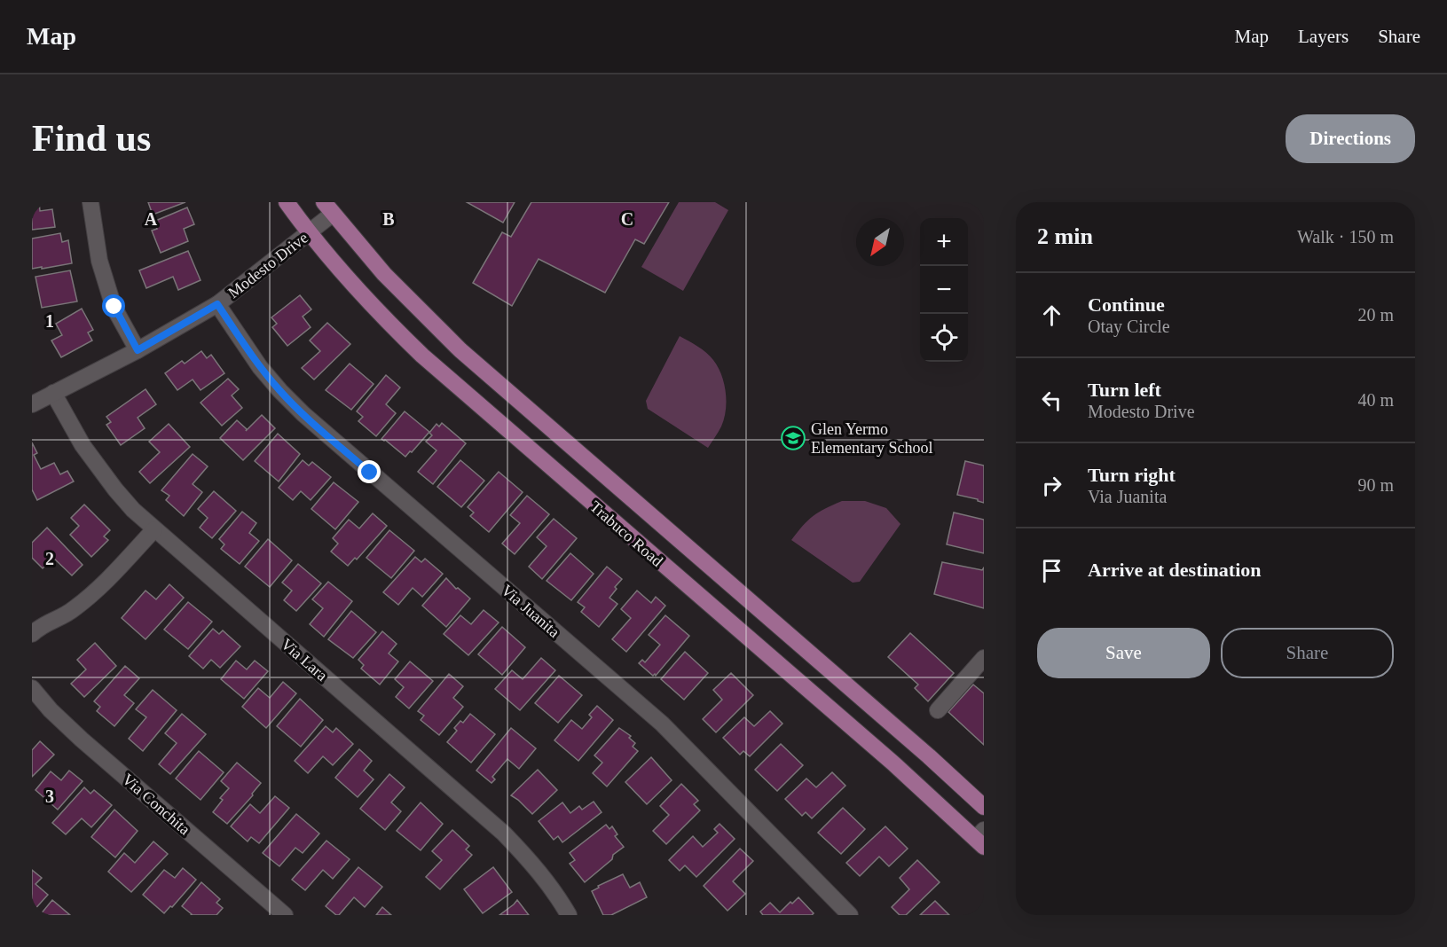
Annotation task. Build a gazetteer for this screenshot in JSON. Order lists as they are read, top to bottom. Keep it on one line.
{"streets":{"main road":["Trabuco Road"],"street":["Modesto Drive","Via Juanita","Via Lara","Via Conchita"]},"crossings":[["Modesto Drive","Trabuco Road"],["Modesto Drive","Via Juanita"],["Modesto Drive","Via Lara"]],"places":{"school or university":["Glen Yermo Elementary School"]},"north":"bottom left","page":{"header":"Map","nav":["Map","Layers","Share"],"buttons":["Directions",["Save","Share"]],"title":"Find us","heading":["2 min","Walk · 150 m"],"map_buttons":["+","−"],"list":[["Continue","Otay Circle","20 m"],["Turn left","Modesto Drive","40 m"],["Turn right","Via Juanita","90 m"],"Arrive at destination"]},"grid":{"columns":["A","B","C"],"rows":["1","2","3"]}}
